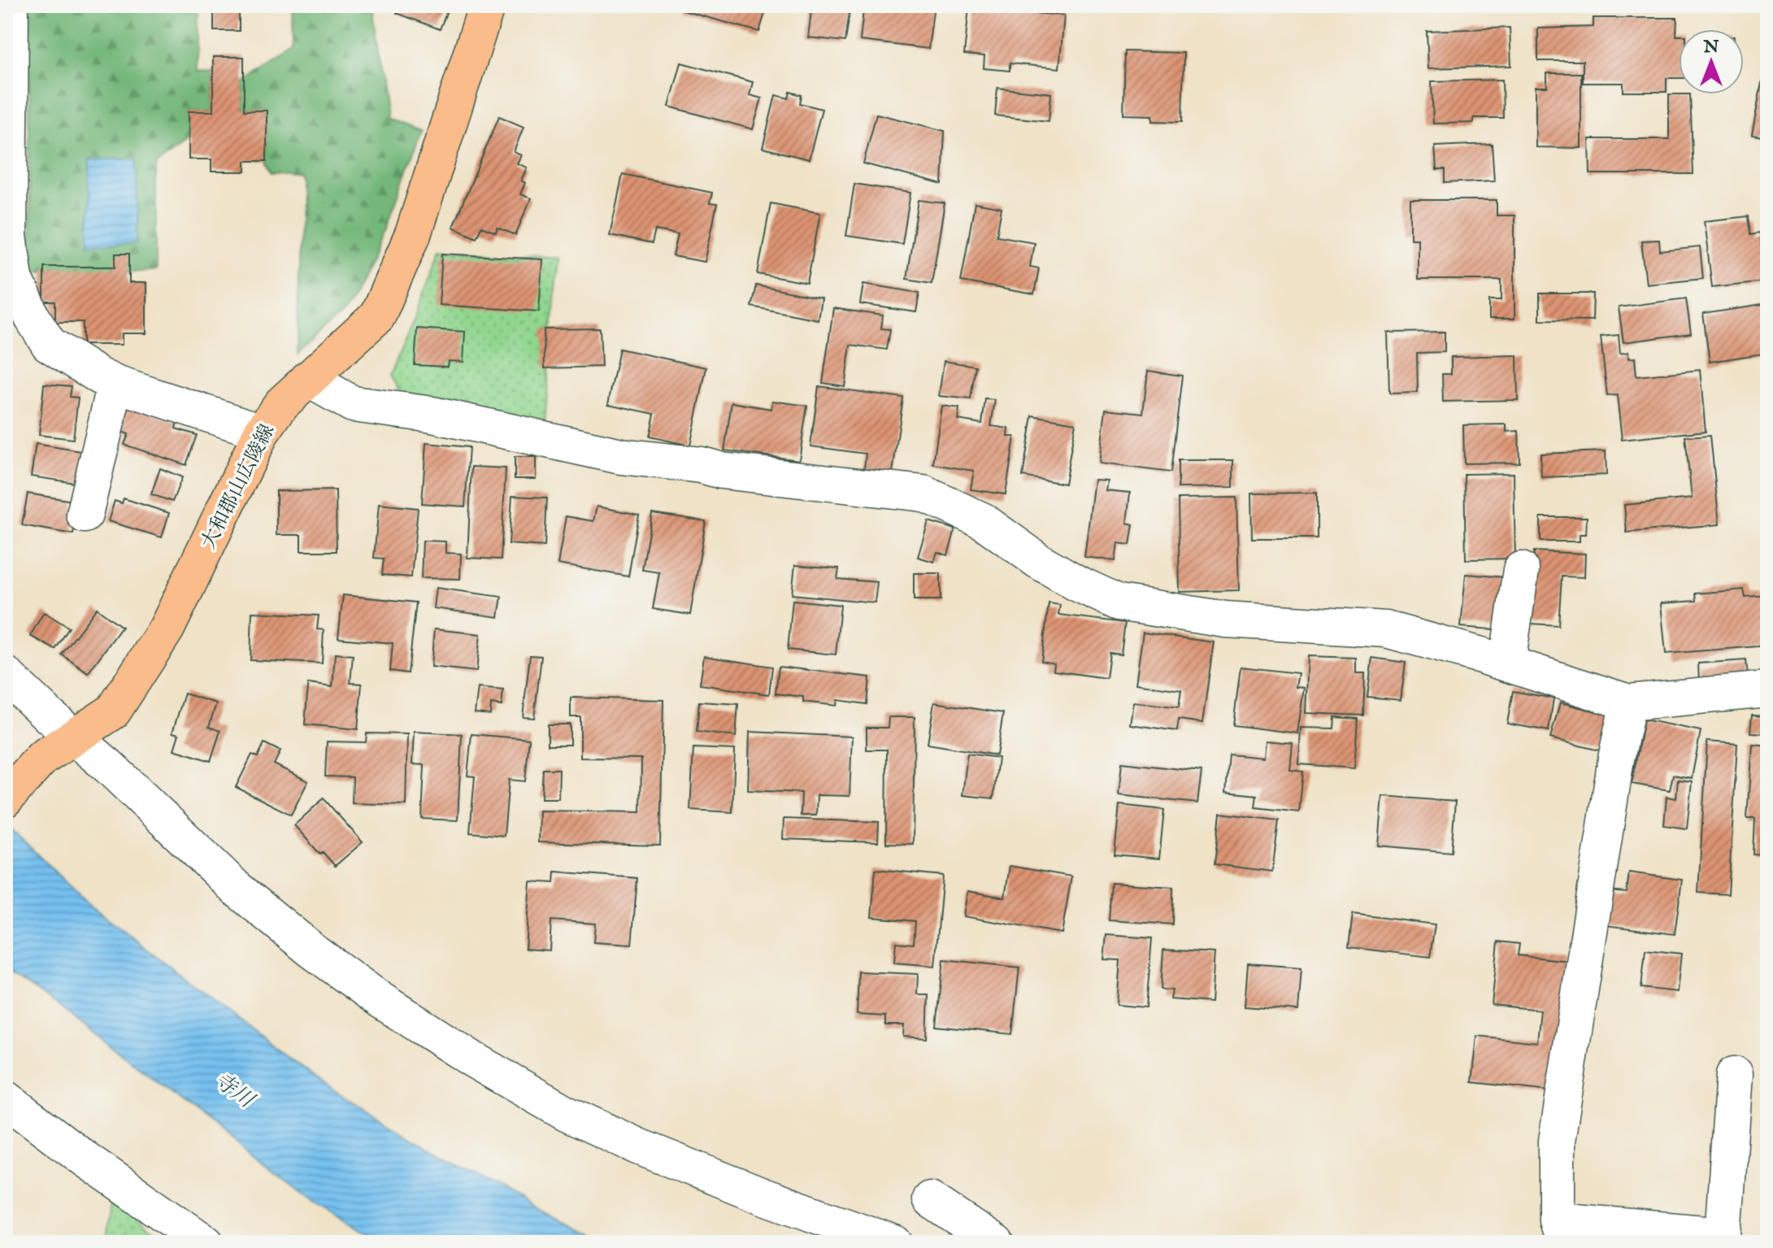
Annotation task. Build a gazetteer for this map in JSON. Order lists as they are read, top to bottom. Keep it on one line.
{"streets":{"main road":["大和郡山広陵線"]},"water":["寺川"],"north":"top"}
